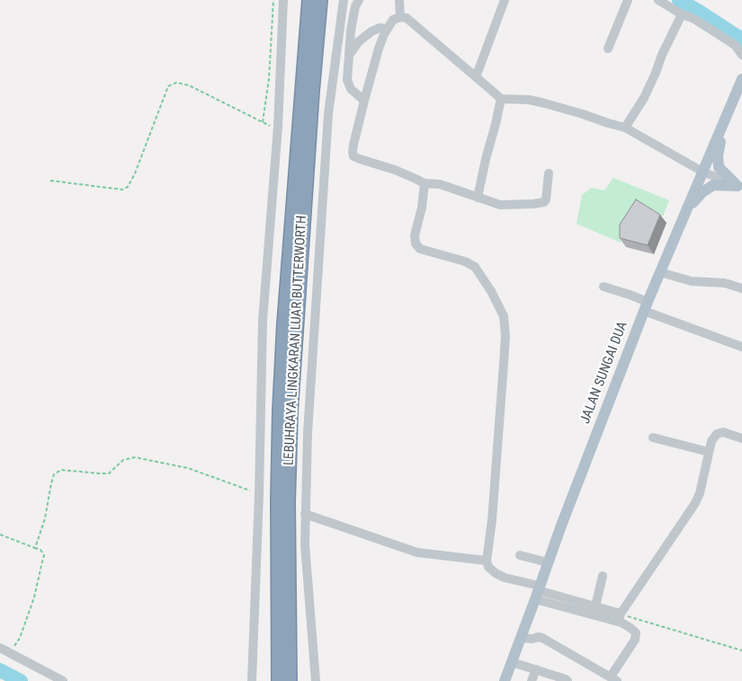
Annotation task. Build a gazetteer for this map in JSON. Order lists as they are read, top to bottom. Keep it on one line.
{"streets":{"highway":["LEBUHRAYA LINGKARAN LUAR BUTTERWORTH"],"main road":["JALAN SUNGAI DUA"]}}
